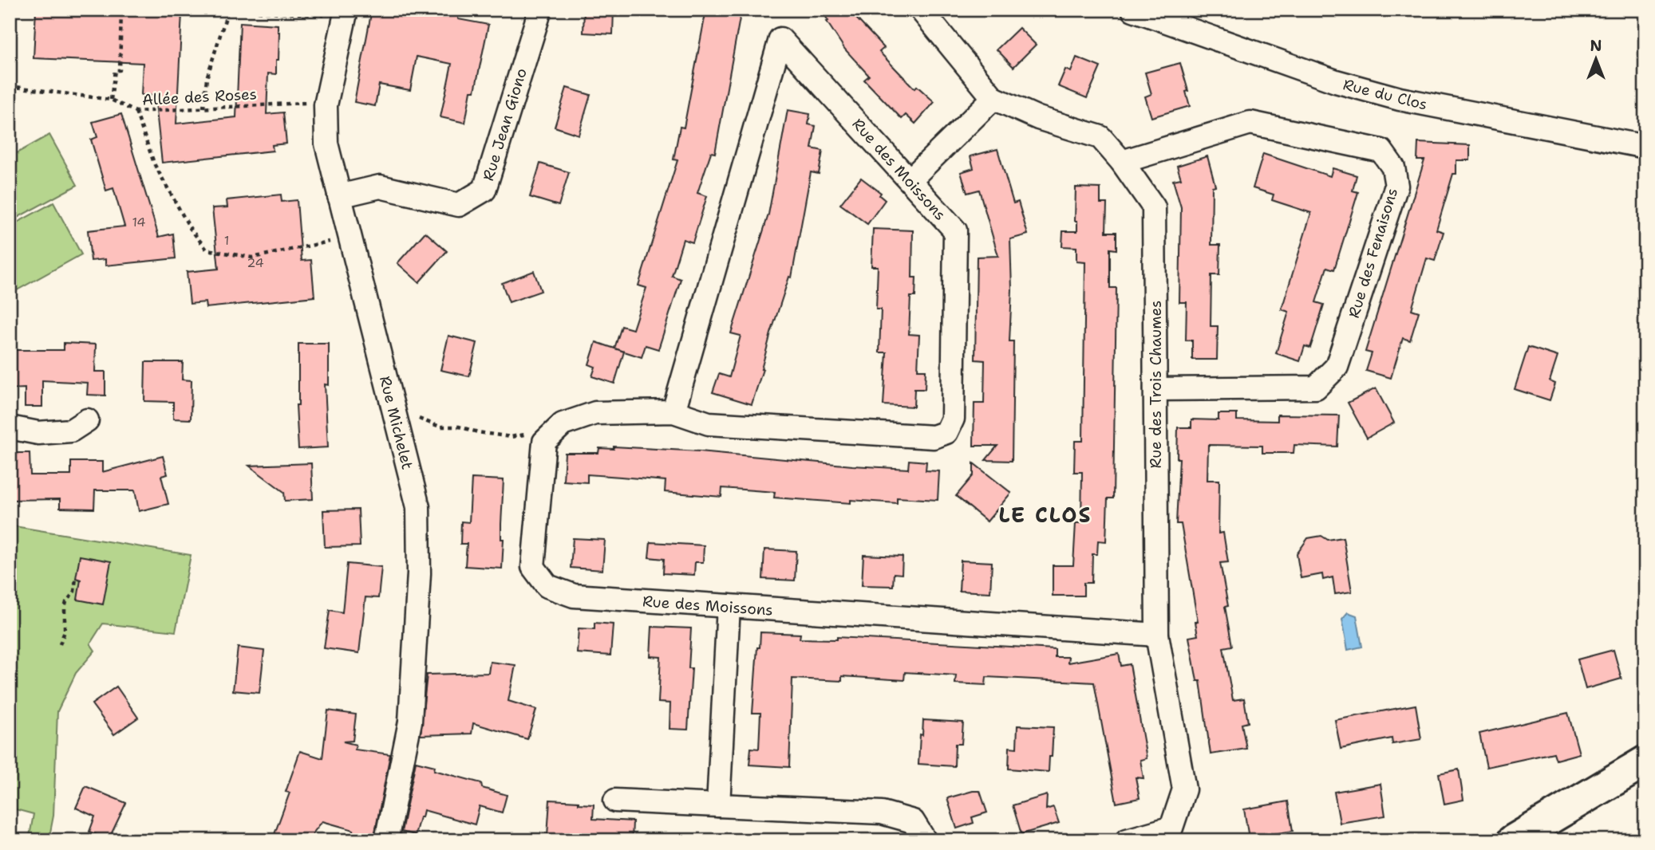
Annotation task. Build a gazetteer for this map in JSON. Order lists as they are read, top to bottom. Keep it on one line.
{"streets":{"street":["Rue du Clos","Rue Jean Giono","Rue des Moissons","Rue des Fenaisons","Rue des Trois Chaumes","Rue Michelet"],"path":["Allée des Roses"]},"crossings":[["Allée des Roses","Rue Michelet"],["Rue Jean Giono","Rue Michelet"],["Rue des Moissons","Rue des Trois Chaumes"],["Rue des Fenaisons","Rue des Trois Chaumes"]],"districts":["LE CLOS"],"house_numbers":["14","1","24"],"north":"top"}
